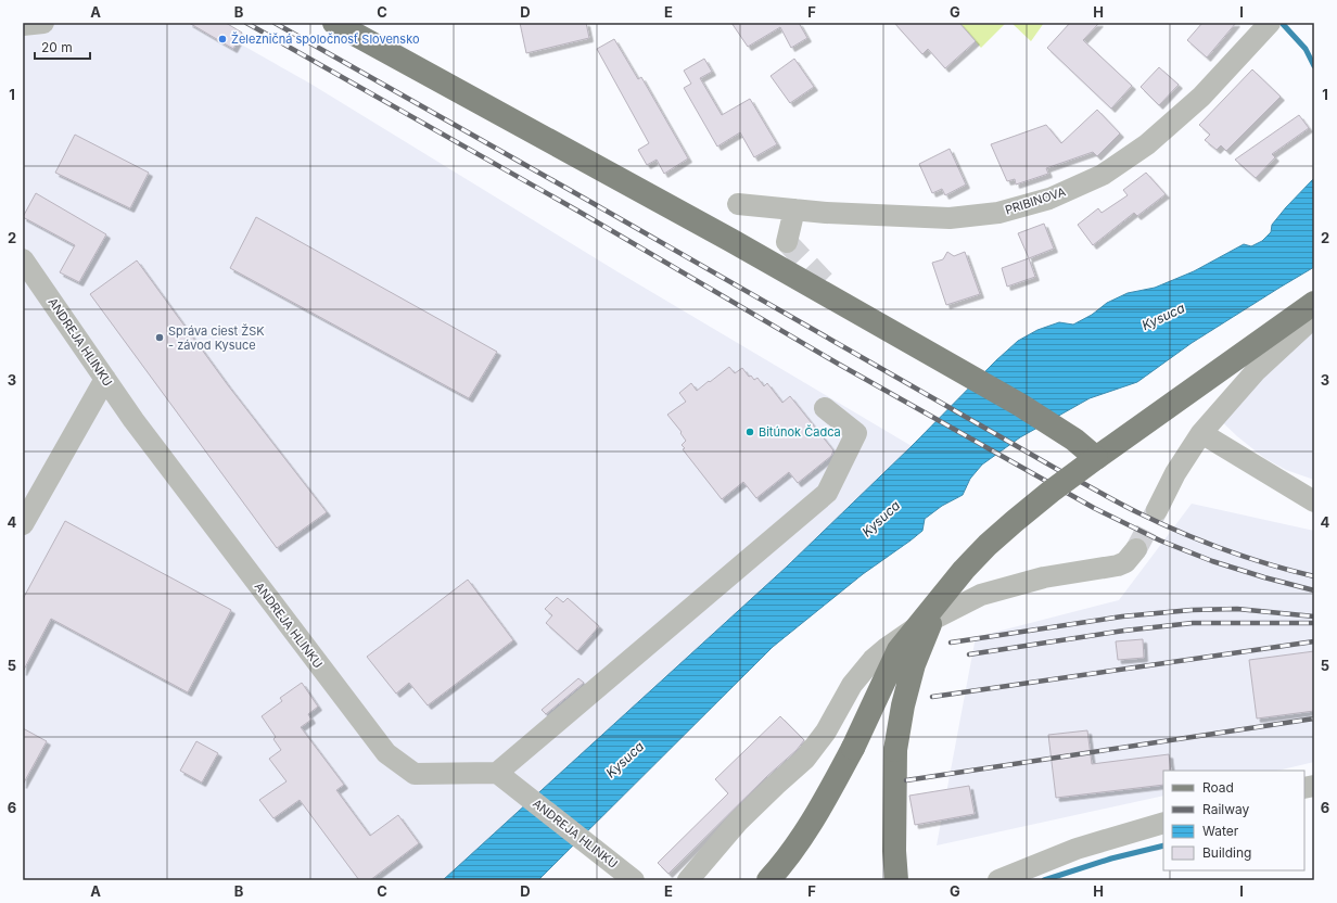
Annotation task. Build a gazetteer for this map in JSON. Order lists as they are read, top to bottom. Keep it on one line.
{"streets":{"street":["PRIBINOVA","ANDREJA HLINKU"]},"water":["Kysuca"],"places":["Železničná spoločnosť Slovensko","Správa ciest ŽSK - závod Kysuce","Bitúnok Čadca"],"legend":["Road","Railway","Water","Building"],"scale_bar":"20 m","grid":{"columns":["A","B","C","D","E","F","G","H","I"],"rows":["1","2","3","4","5","6"]}}
